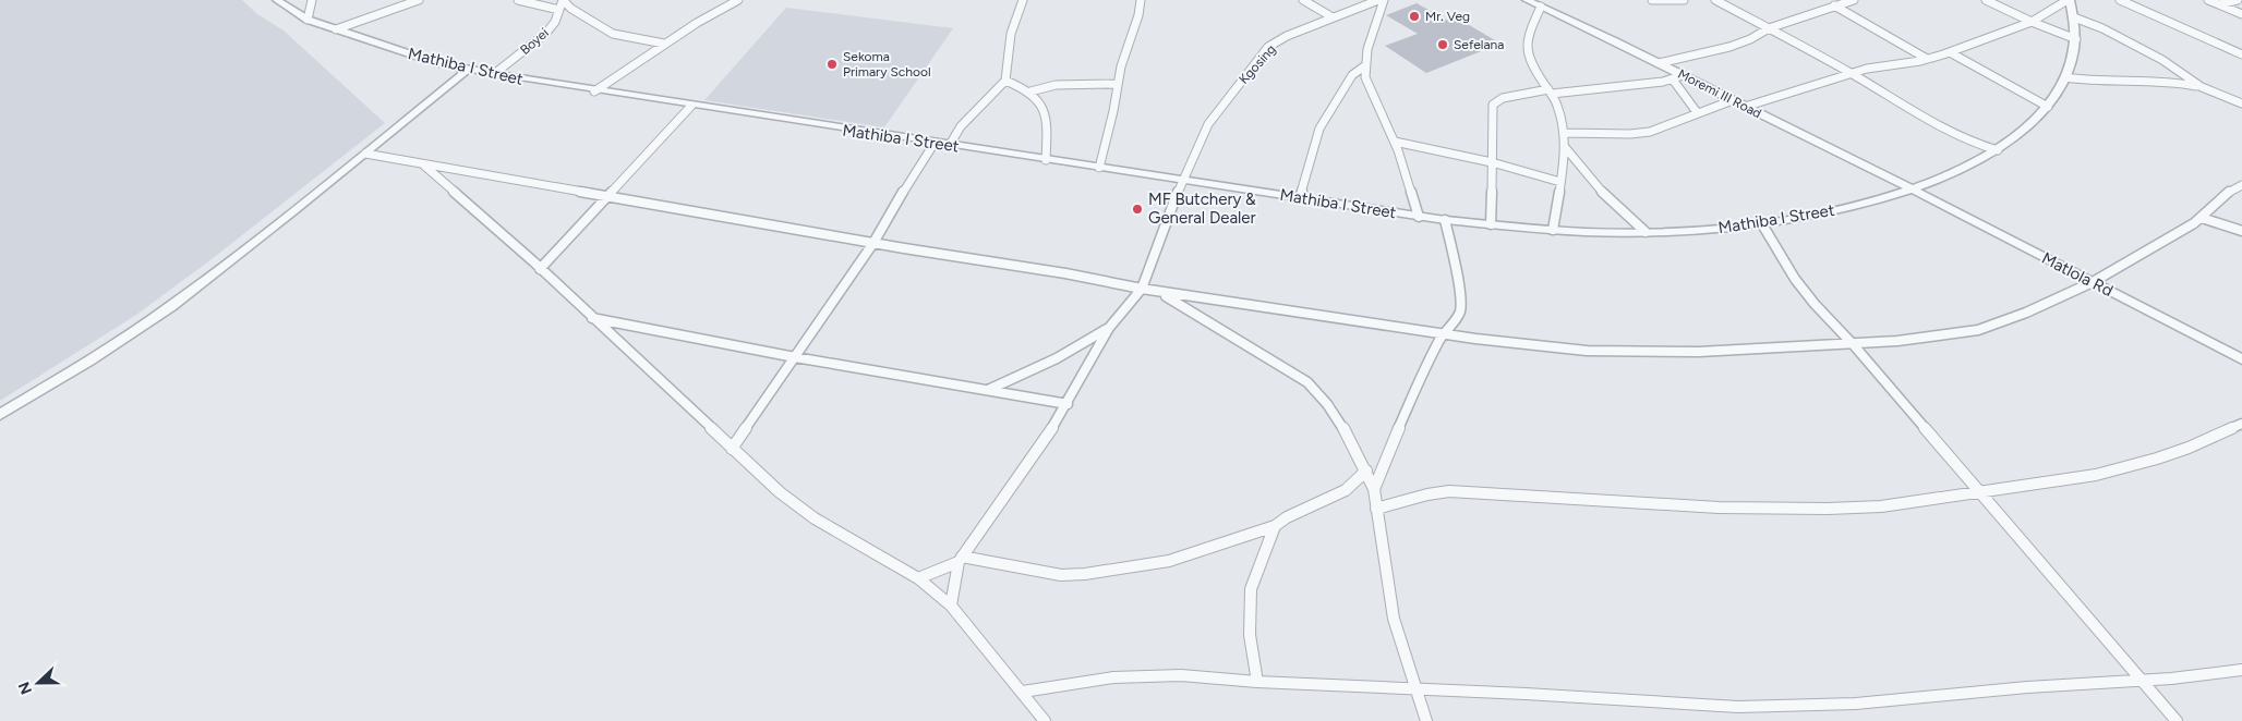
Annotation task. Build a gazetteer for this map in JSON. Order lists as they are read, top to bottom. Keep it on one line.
{"streets":{"street":["Boyei","Kgosing","Mathiba I Street","Moremi III Road","Matlola Rd"]},"crossings":[["Boyei","Mathiba I Street"],["Kgosing","Mathiba I Street"],["Mathiba I Street","Moremi III Road"],["Mathiba I Street","Matlola Rd"],["Moremi III Road","Matlola Rd"]],"places":["Mr. Veg","Sefelana","Sekoma Primary School","MF Butchery & General Dealer"],"north":"left"}
